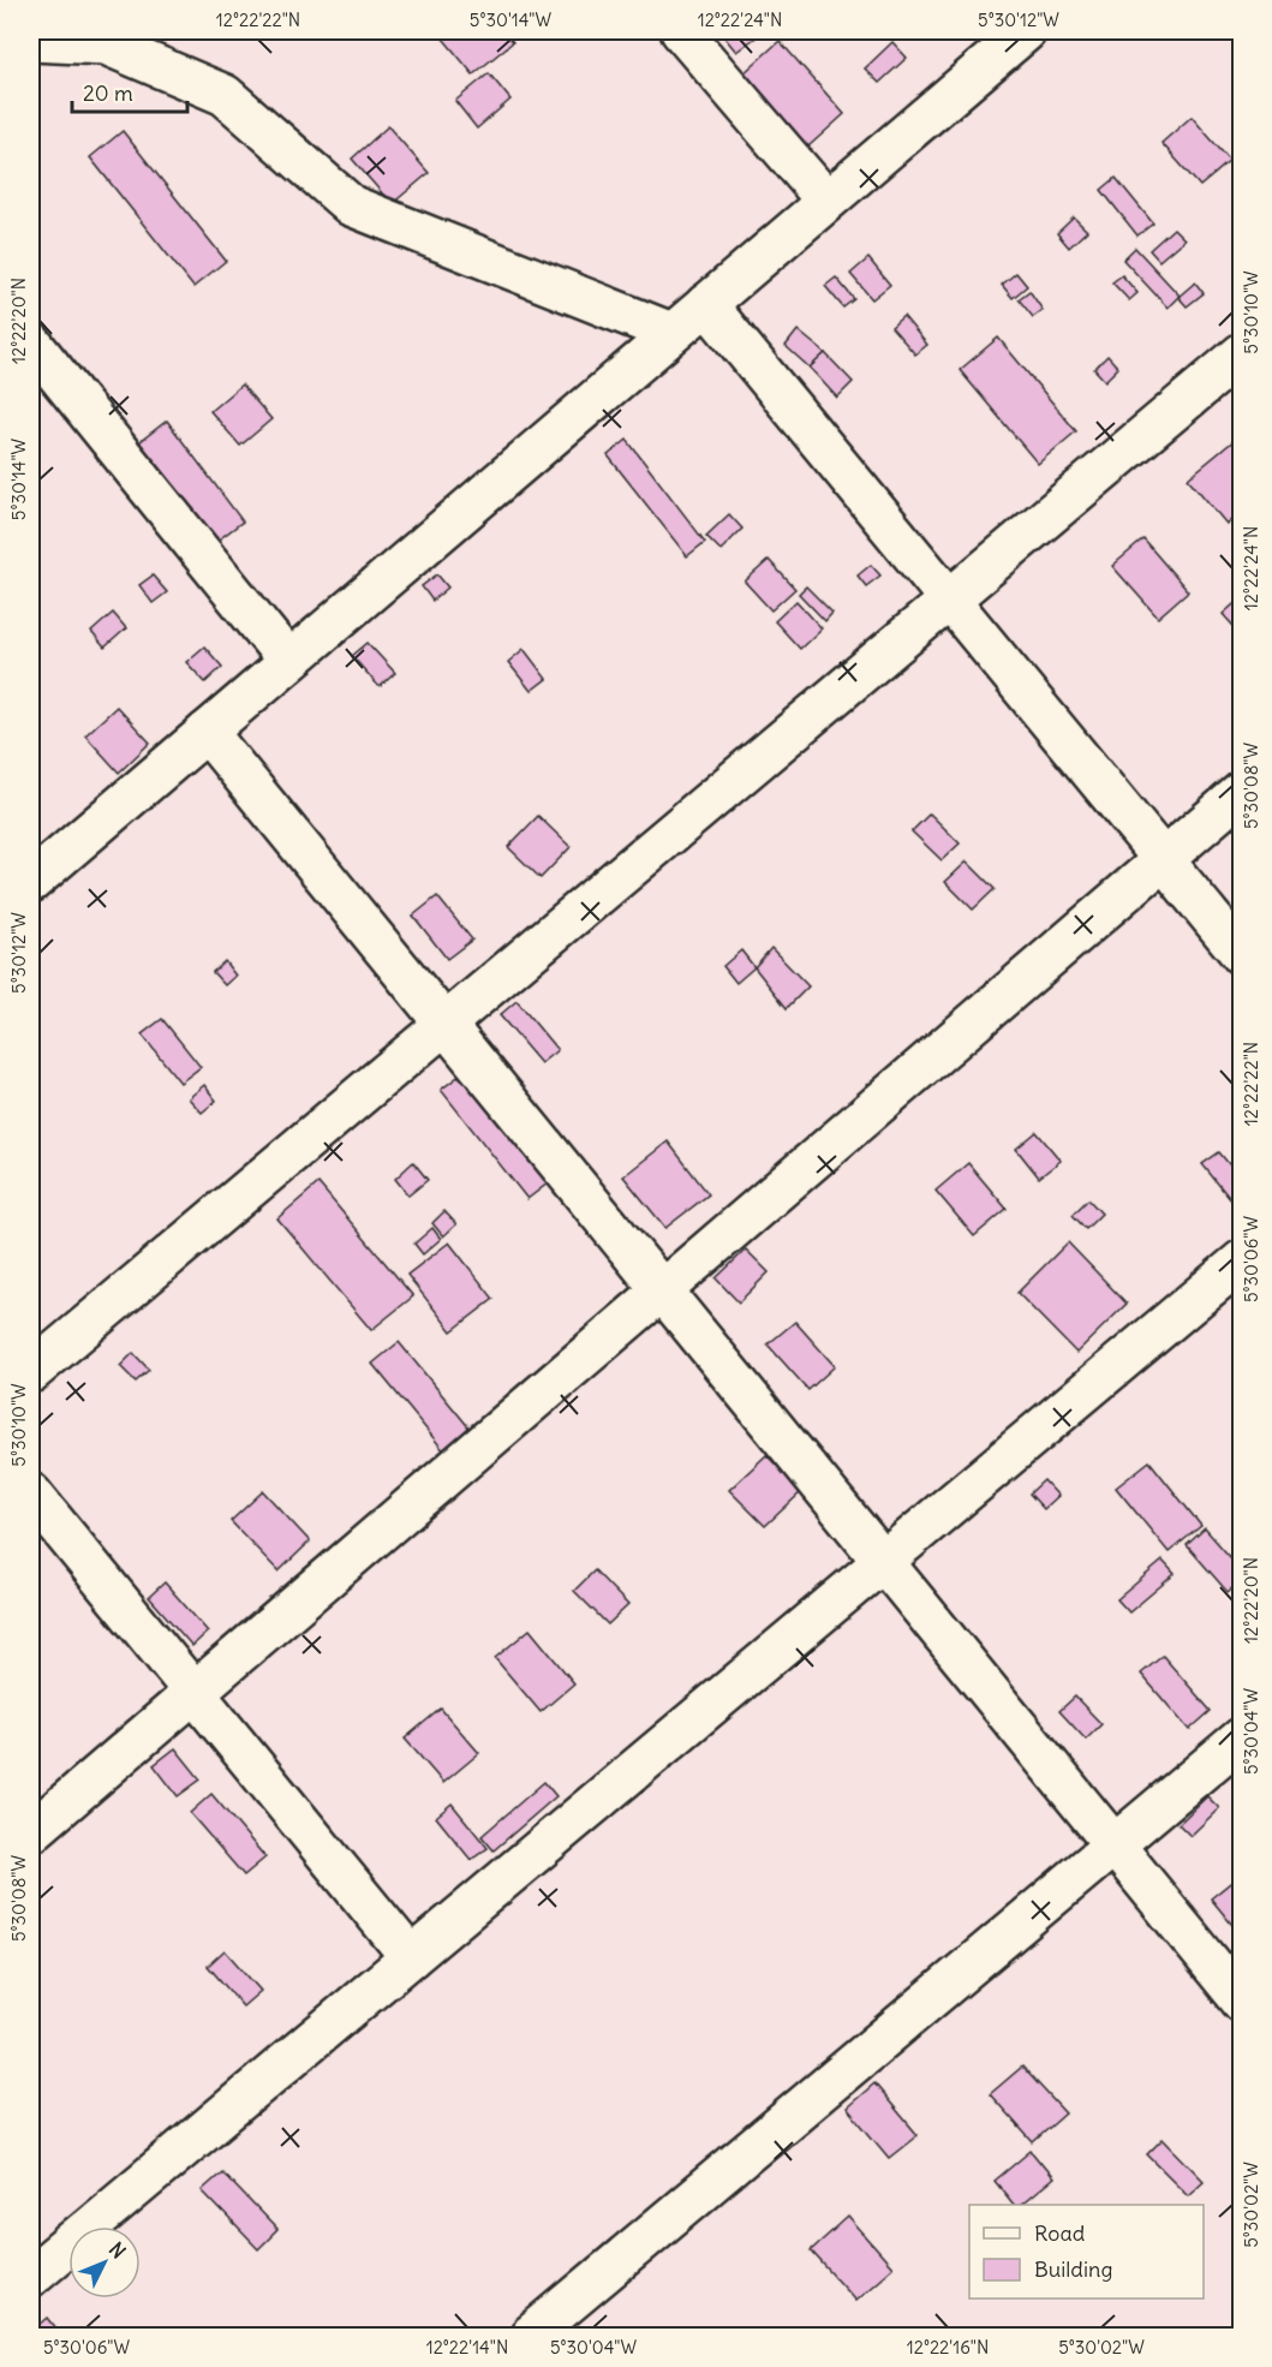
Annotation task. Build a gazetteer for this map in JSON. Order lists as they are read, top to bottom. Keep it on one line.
{"legend":["Road","Building"],"scale_bar":"20 m","north":"top right","coordinates":["12°22'22\"N","5°30'14\"W","12°22'24\"N","5°30'12\"W","5°30'10\"W","12°22'20\"N","5°30'08\"W","5°30'06\"W","5°30'04\"W","5°30'02\"W","12°22'14\"N","12°22'16\"N"]}
